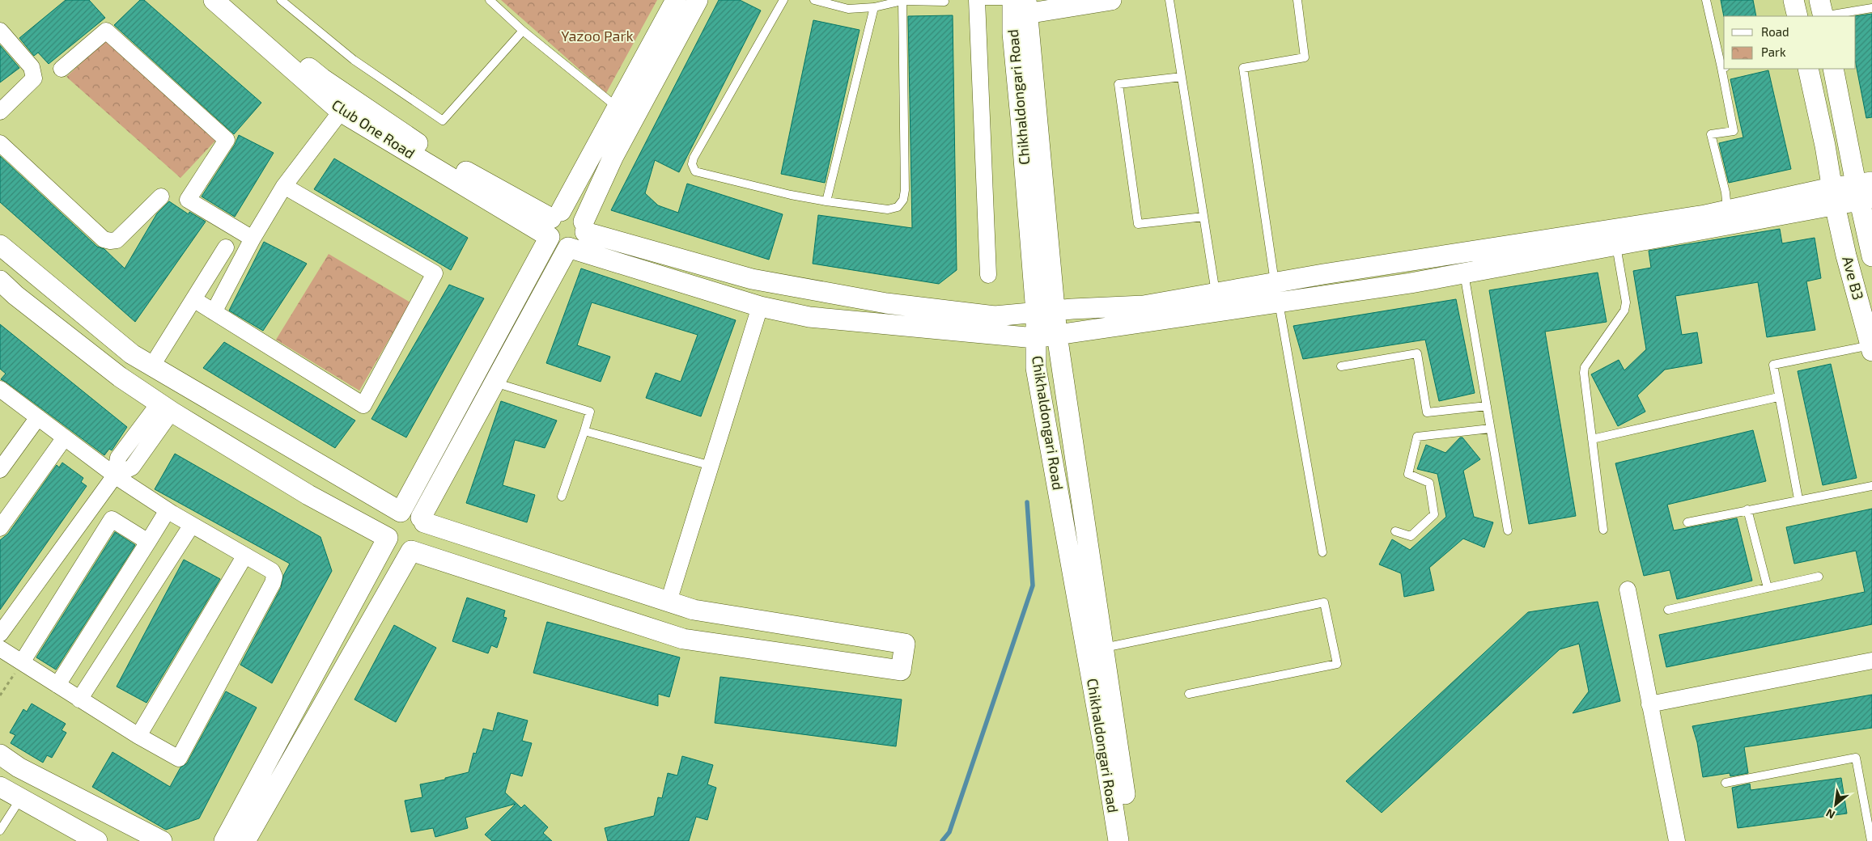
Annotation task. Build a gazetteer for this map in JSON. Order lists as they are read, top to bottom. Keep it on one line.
{"streets":{"street":["Chikhaldongari Road","Club One Road","Ave B3"]},"crossings":[["Chikhaldongari Road","Club One Road"],["Club One Road","Ave B3"]],"parks":["Yazoo Park"],"legend":["Road","Park"],"north":"bottom left"}
